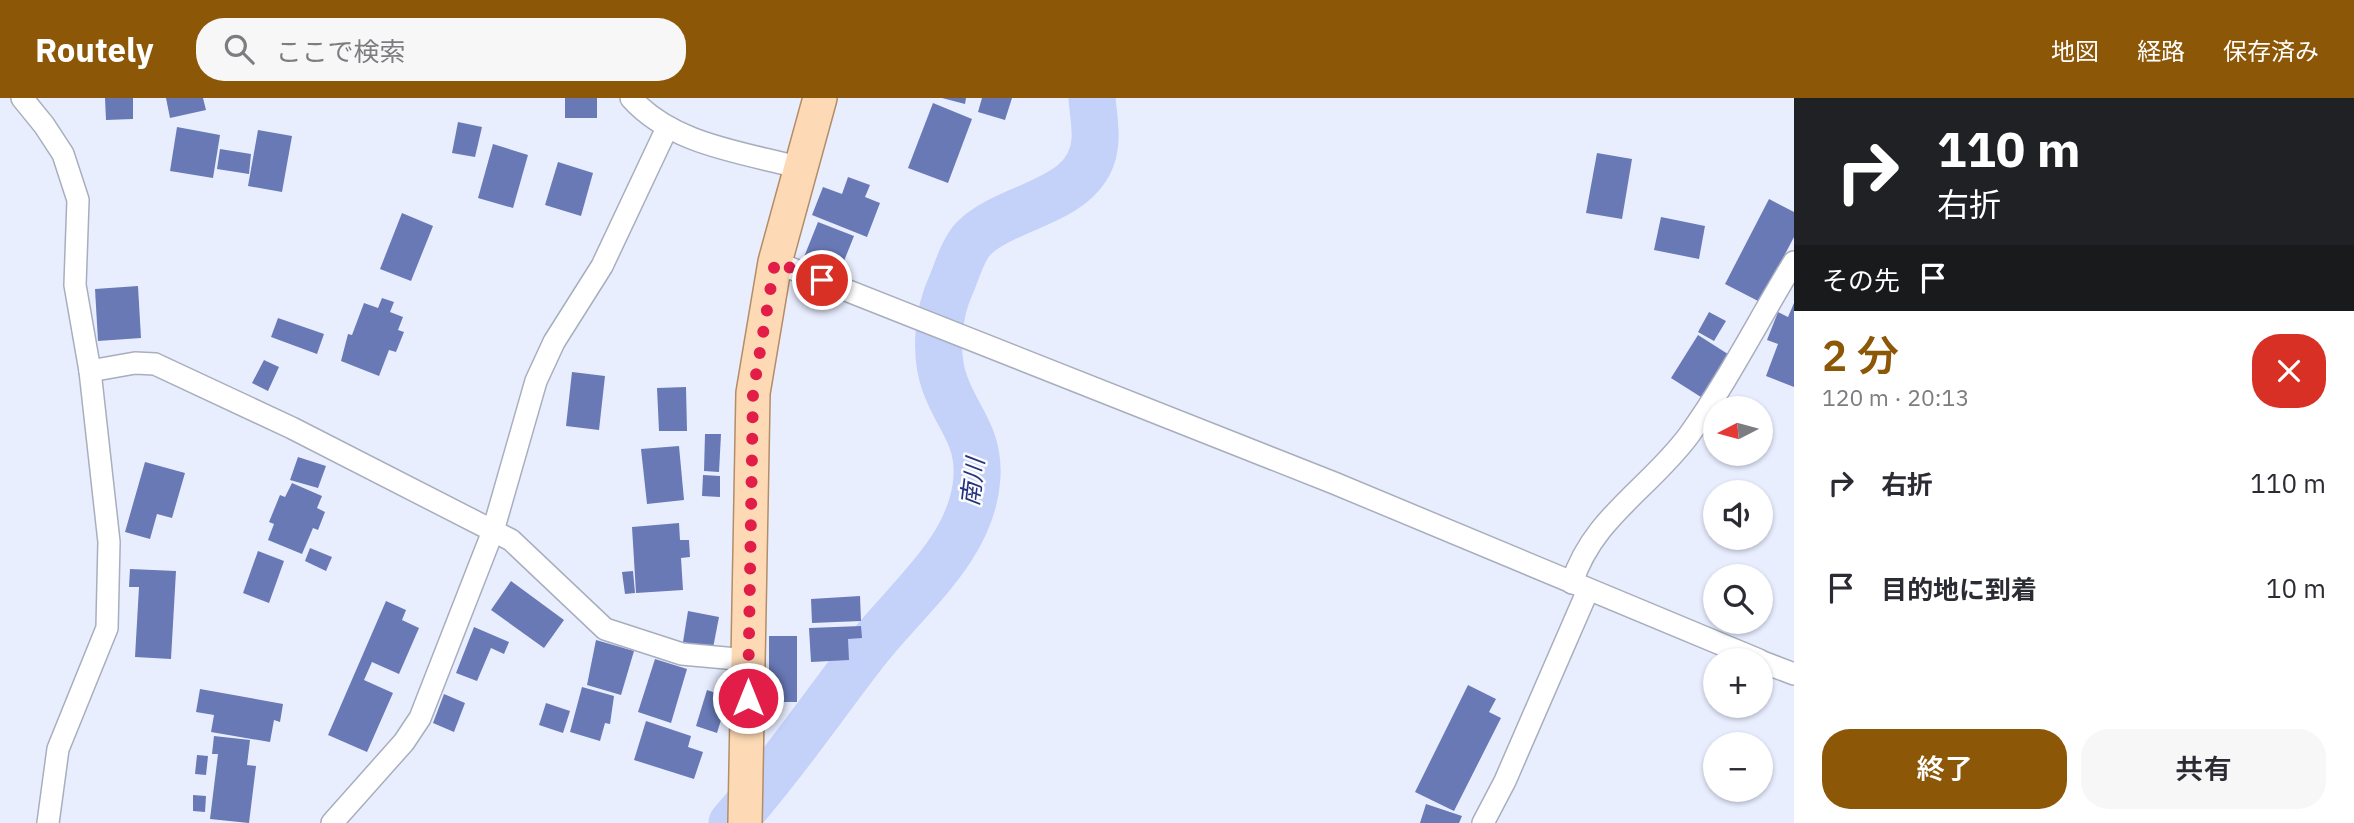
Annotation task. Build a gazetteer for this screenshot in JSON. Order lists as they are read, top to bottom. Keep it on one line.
{"water":["南川"],"north":"left","page":{"header":"Routely","search":"ここで検索","nav":["地図","経路","保存済み"],"turn":["110 m","右折"],"then":"その先","heading":["2 分","120 m · 20:13"],"map_buttons":["+","−"],"list":[{"name":"右折","value":"110 m"},{"name":"目的地に到着","value":"10 m"}],"buttons":["終了","共有"]}}
